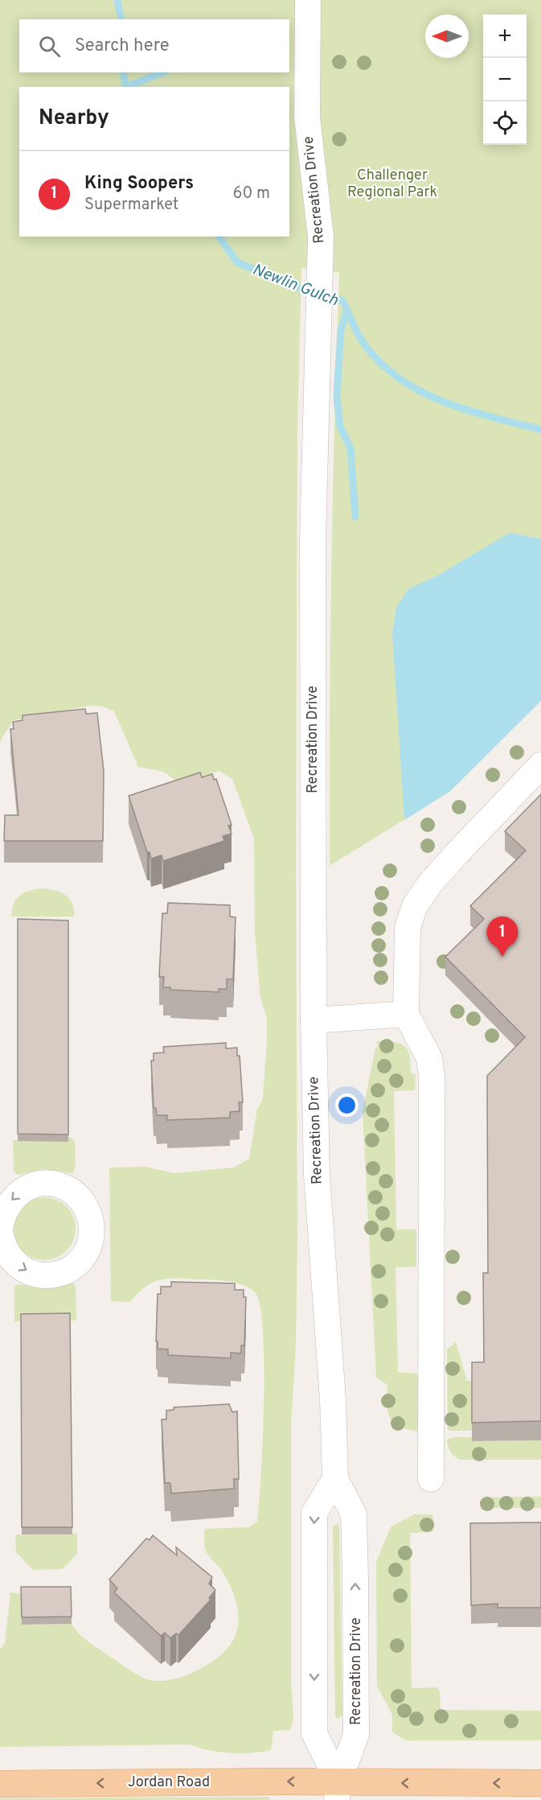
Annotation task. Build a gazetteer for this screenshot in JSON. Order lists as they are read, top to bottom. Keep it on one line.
{"streets":{"main road":["Jordan Road"],"street":["Recreation Drive"]},"crossings":[["Recreation Drive","Jordan Road"]],"one_way":["Jordan Road"],"water":["Newlin Gulch"],"parks":["Challenger Regional Park"],"north":"left","page":{"map_buttons":["+","−"],"search":"Search here","heading":"Nearby","list":[{"mark":"1","name":"King Soopers","note":"Supermarket","value":"60 m"}],"pins":"1"}}
